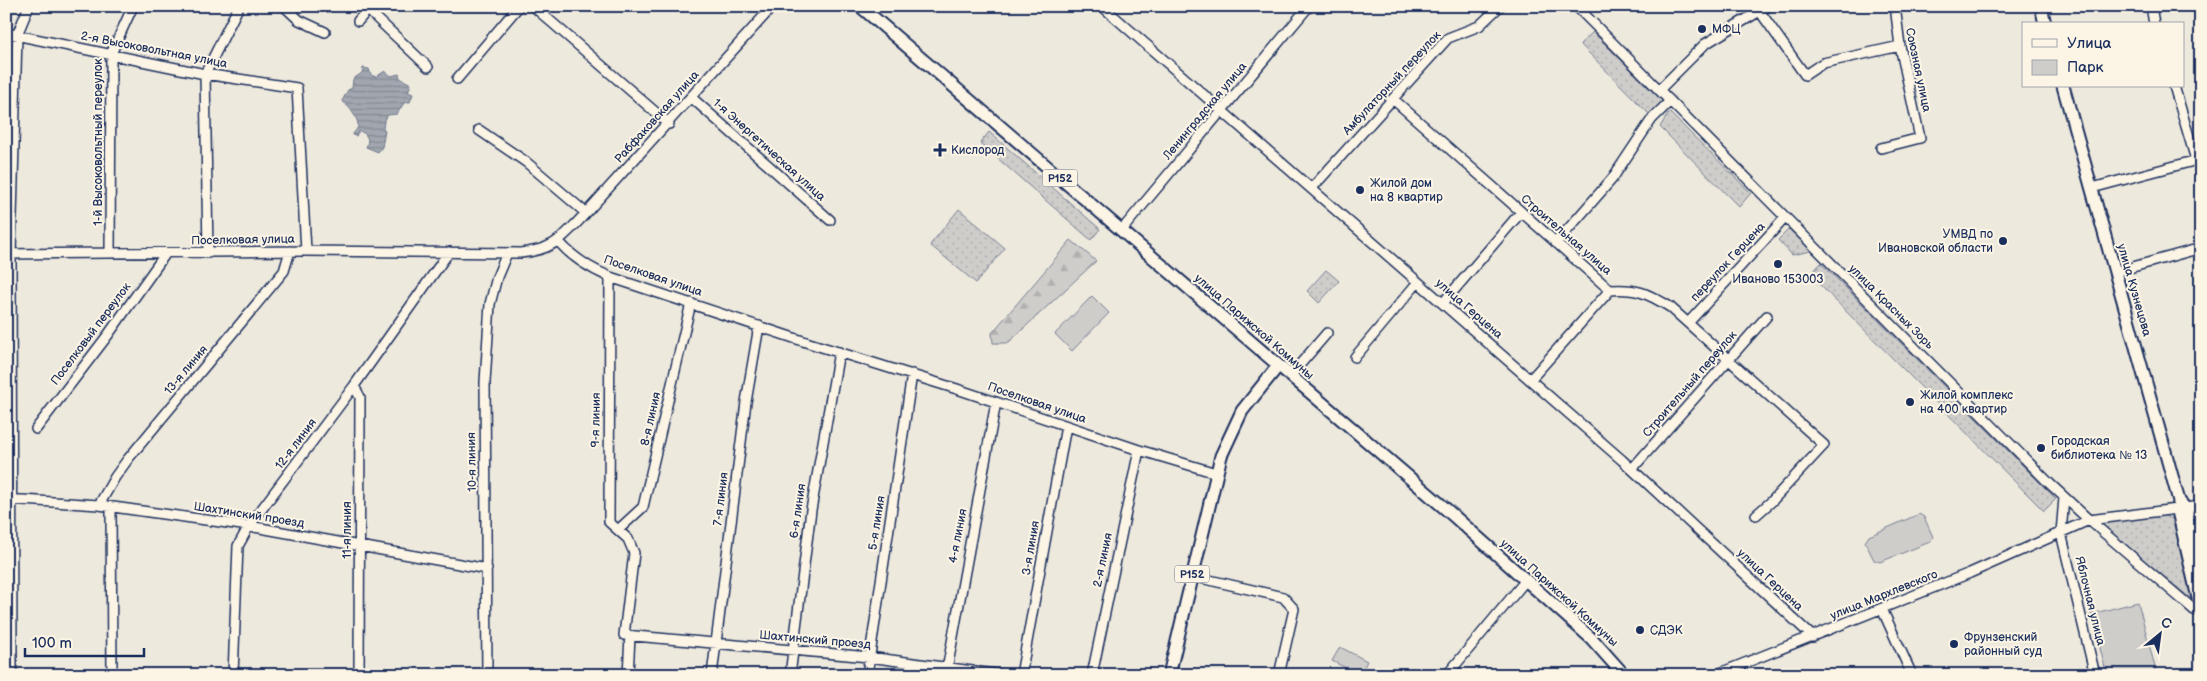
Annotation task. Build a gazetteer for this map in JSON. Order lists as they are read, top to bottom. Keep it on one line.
{"streets":{"main road":["Р152","улица Кузнецова","улица Парижской Коммуны"],"street":["2-я Высоковольтная улица","Союзная улица","Амбулаторный переулок","Ленинградская улица","Рабфаковская улица","1-й Высоковольтный переулок","1-я Энергетическая улица","Строительная улица","Поселковая улица","переулок Герцена","улица Красных Зорь","улица Герцена","Поселковый переулок","13-я линия","Строительный переулок","8-я линия","9-я линия","12-я линия","10-я линия","7-я линия","6-я линия","Шахтинский проезд","5-я линия","11-я линия","4-я линия","3-я линия","2-я линия","улица Мархлевского","Яблочная улица"]},"crossings":[["2-я Высоковольтная улица","1-й Высоковольтный переулок"],["2-я Высоковольтная улица","Поселковая улица"],["Амбулаторный переулок","Строительная улица"],["Амбулаторный переулок","улица Герцена"],["Ленинградская улица","улица Герцена"],["Ленинградская улица","улица Парижской Коммуны"],["Рабфаковская улица","1-я Энергетическая улица"],["Рабфаковская улица","Поселковая улица"],["1-й Высоковольтный переулок","Поселковая улица"],["Р152","Поселковая улица"],["Р152","улица Парижской Коммуны"],["Строительная улица","переулок Герцена"],["Строительная улица","Строительный переулок"],["Поселковая улица","Поселковый переулок"],["Поселковая улица","13-я линия"],["Поселковая улица","8-я линия"],["Поселковая улица","9-я линия"],["Поселковая улица","12-я линия"],["Поселковая улица","10-я линия"],["Поселковая улица","7-я линия"],["Поселковая улица","6-я линия"],["Поселковая улица","5-я линия"],["Поселковая улица","4-я линия"],["Поселковая улица","3-я линия"],["Поселковая улица","2-я линия"],["переулок Герцена","улица Красных Зорь"],["улица Кузнецова","улица Красных Зорь"],["улица Кузнецова","улица Мархлевского"],["улица Красных Зорь","улица Мархлевского"],["улица Герцена","Строительный переулок"],["улица Герцена","улица Мархлевского"],["13-я линия","Шахтинский проезд"],["8-я линия","9-я линия"],["9-я линия","Шахтинский проезд"],["12-я линия","Шахтинский проезд"],["12-я линия","11-я линия"],["10-я линия","Шахтинский проезд"],["7-я линия","Шахтинский проезд"],["6-я линия","Шахтинский проезд"],["Шахтинский проезд","5-я линия"],["Шахтинский проезд","11-я линия"],["Шахтинский проезд","4-я линия"],["улица Мархлевского","Яблочная улица"]],"places":{"other":["МФЦ","Жилой дом на 8 квартир","УМВД по Ивановской области","Иваново 153003","Жилой комплекс на 400 квартир","Городская библиотека № 13","СДЭК","Фрунзенский районный суд"],"health":["Кислород"]},"legend":["Улица","Парк"],"scale_bar":"100 m","north":"top right"}
